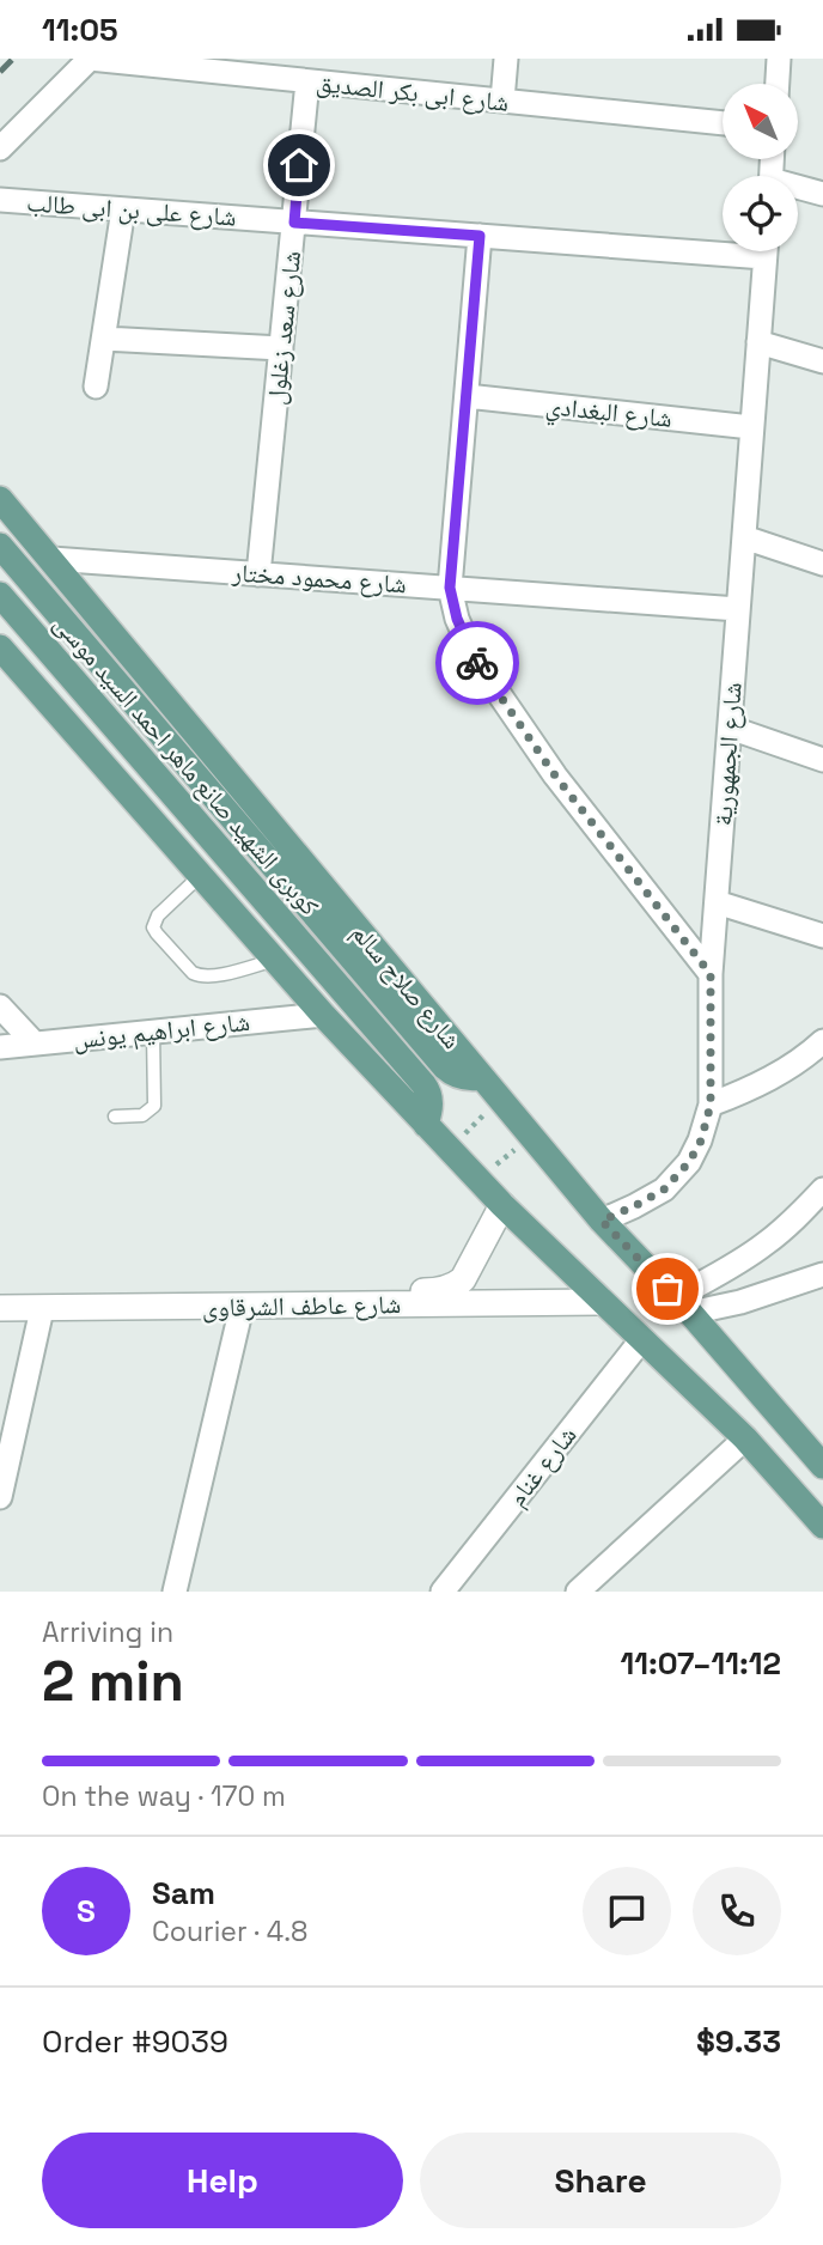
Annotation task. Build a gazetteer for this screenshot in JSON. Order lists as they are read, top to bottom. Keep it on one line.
{"streets":{"main road":["كوبرى الشهيد صانع ماهر احمد السيد موسى","شارع صلاح سالم"],"street":["شارع ابى بكر الصديق","شارع على بن ابى طالب","شارع سعد زغلول","شارع البغدادي","شارع محمود مختار","شارع الجمهورية","شارع ابراهيم يونس","شارع عاطف الشرقاوى","شارع غنام"]},"crossings":[["شارع ابى بكر الصديق","شارع سعد زغلول"],["شارع على بن ابى طالب","شارع سعد زغلول"],["شارع سعد زغلول","شارع محمود مختار"],["شارع البغدادي","شارع الجمهورية"],["شارع محمود مختار","شارع الجمهورية"],["شارع محمود مختار","شارع صلاح سالم"],["شارع الجمهورية","شارع صلاح سالم"],["كوبرى الشهيد صانع ماهر احمد السيد موسى","شارع صلاح سالم"]],"north":"top left","page":{"status":"11:05","heading":["2 min","Arriving in","11:07–11:12"],"panel":["Sam","Courier · 4.8","Order #9039","$9.33"],"bar":"On the way · 170 m","round":"S","buttons":["Help","Share"]}}
